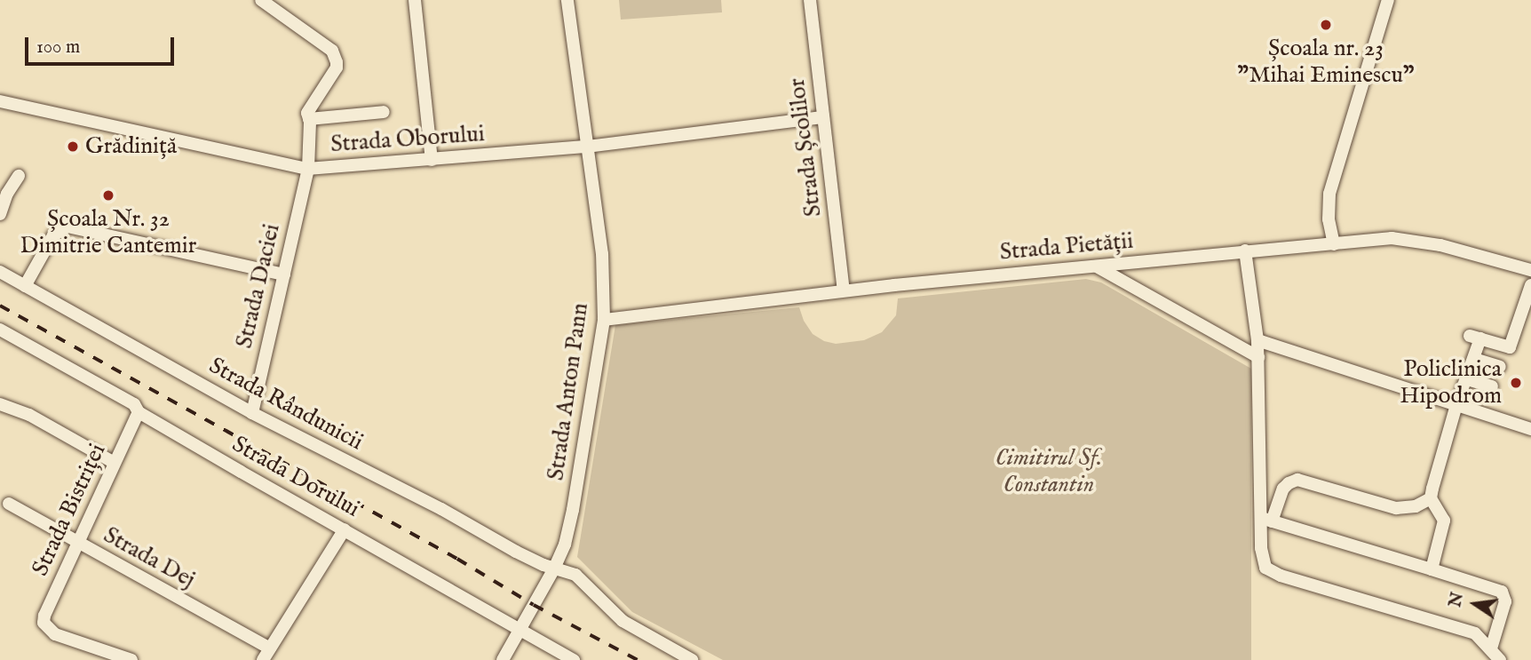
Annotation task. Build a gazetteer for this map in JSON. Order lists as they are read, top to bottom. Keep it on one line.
{"streets":{"street":["Strada Oborului","Strada Școlilor","Strada Pietății","Strada Daciei","Strada Anton Pann","Strada Rândunicii","Strada Dorului","Strada Bistriței","Strada Dej"]},"crossings":[["Strada Oborului","Strada Școlilor"],["Strada Oborului","Strada Daciei"],["Strada Oborului","Strada Anton Pann"],["Strada Școlilor","Strada Pietății"],["Strada Pietății","Strada Anton Pann"],["Strada Daciei","Strada Rândunicii"],["Strada Anton Pann","Strada Rândunicii"],["Strada Anton Pann","Strada Dorului"],["Strada Dorului","Strada Bistriței"],["Strada Bistriței","Strada Dej"]],"parks":["Cimitirul Sf. Constantin"],"places":["Școala nr. 23 ”Mihai Eminescu”","Grădiniță","Școala Nr. 32 Dimitrie Cantemir","Policlinica Hipodrom"],"scale_bar":"100 m","north":"left"}
